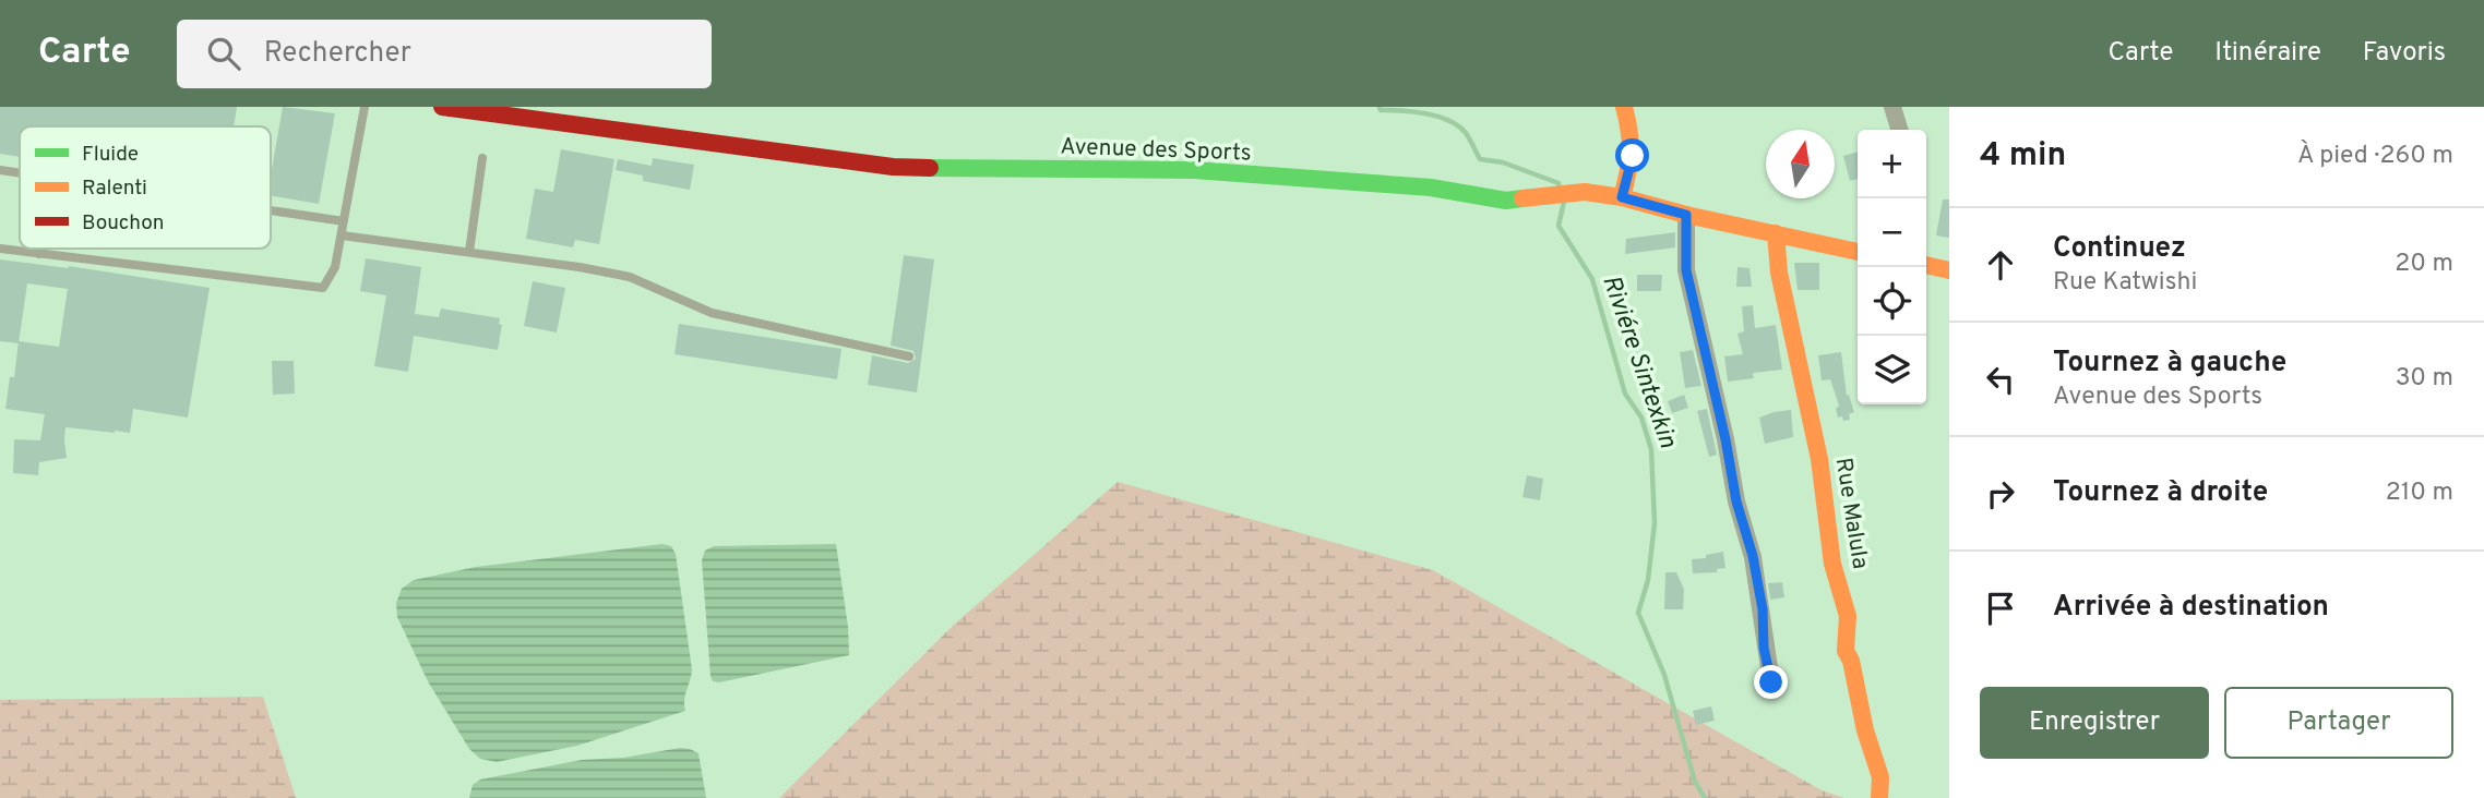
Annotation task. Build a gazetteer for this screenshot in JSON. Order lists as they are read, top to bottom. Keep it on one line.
{"streets":{"street":["Avenue des Sports","Rue Malula"]},"crossings":[["Avenue des Sports","Rue Malula"]],"water":["Riviére Sintexkin"],"legend":["Fluide","Ralenti","Bouchon"],"north":"top","page":{"header":"Carte","search":"Rechercher","nav":["Carte","Itinéraire","Favoris"],"heading":["4 min","À pied · 260 m"],"map_buttons":["+","−"],"list":[["Continuez","Rue Katwishi","20 m"],["Tournez à gauche","Avenue des Sports","30 m"],["Tournez à droite","210 m"],"Arrivée à destination"],"buttons":["Enregistrer","Partager"]}}
